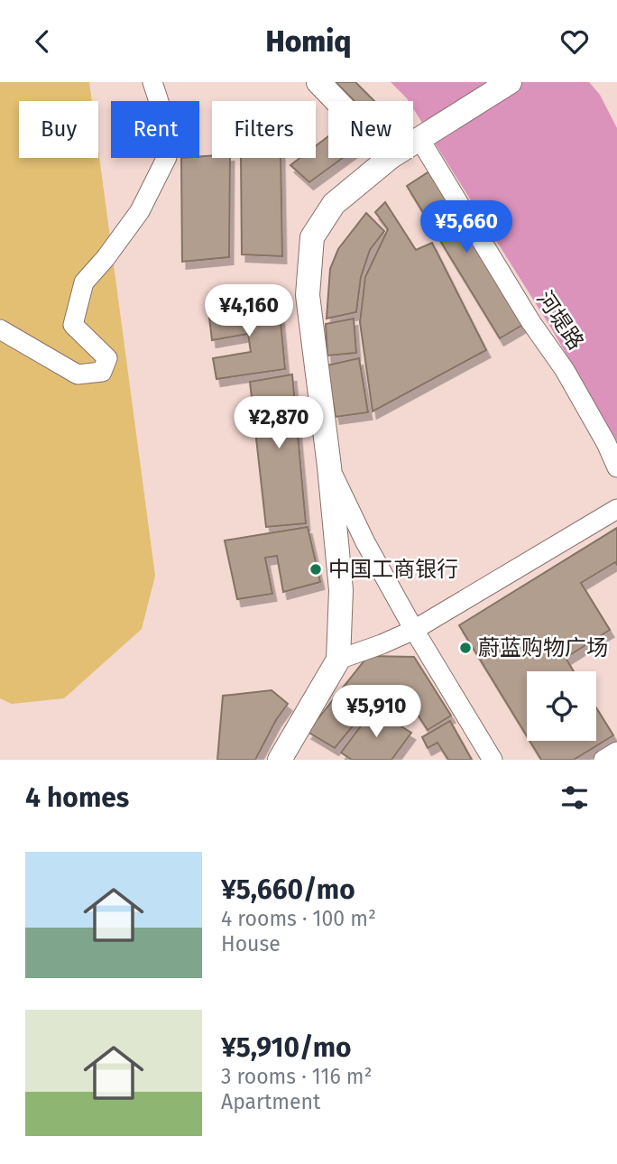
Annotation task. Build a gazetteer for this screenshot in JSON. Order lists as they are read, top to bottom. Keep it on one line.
{"streets":{"street":["河堤路"]},"places":["中国工商银行","蔚蓝购物广场"],"page":{"header":"Homiq","chip":["Buy","Rent","Filters","New"],"price":["¥5,660","¥4,160","¥2,870","¥5,910"],"heading":"4 homes","list":[{"name":"¥5,660/mo","note":"4 rooms · 100 m² · House"},{"name":"¥5,910/mo","note":"3 rooms · 116 m² · Apartment"}]}}
